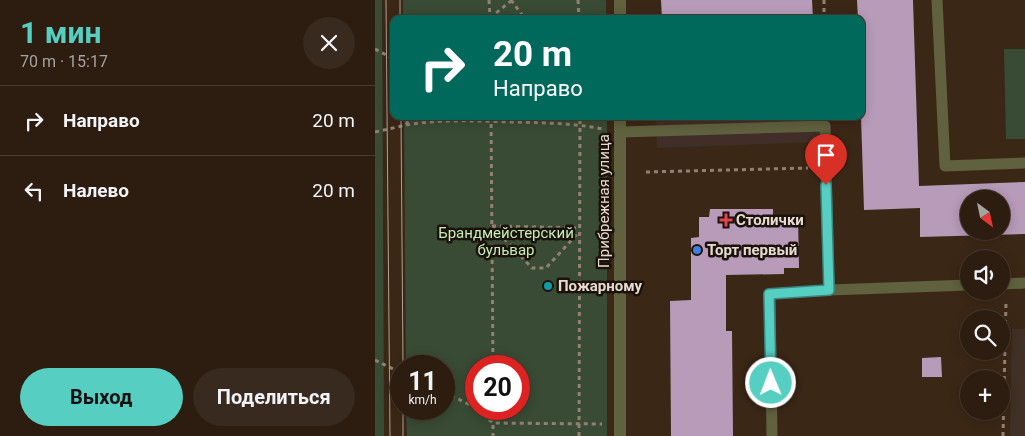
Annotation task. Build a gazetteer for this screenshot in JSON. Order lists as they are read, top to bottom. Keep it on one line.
{"streets":{"street":["Прибрежная улица"]},"parks":["Брандмейстерский бульвар"],"places":{"health":["Столички"],"other":["Торт первый","Пожарному"]},"north":"bottom right","page":{"heading":["1 мин","70 m · 15:17"],"turn":["20 m","Направо"],"list":[{"name":"Направо","value":"20 m"},{"name":"Налево","value":"20 m"}],"map_buttons":"+","speed":"11 km/h","limit":"20","buttons":["Выход","Поделиться"]}}
